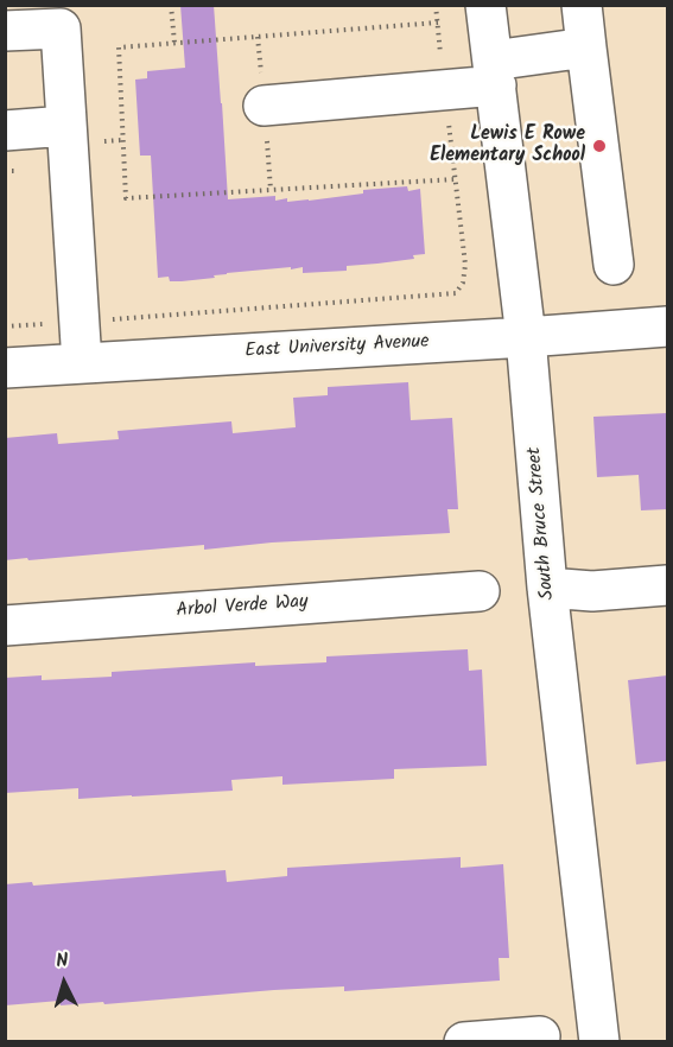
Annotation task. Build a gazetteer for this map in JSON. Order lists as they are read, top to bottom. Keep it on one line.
{"streets":{"street":["East University Avenue","South Bruce Street","Arbol Verde Way"]},"crossings":[["East University Avenue","South Bruce Street"]],"places":["Lewis E Rowe Elementary School"],"north":"top"}
